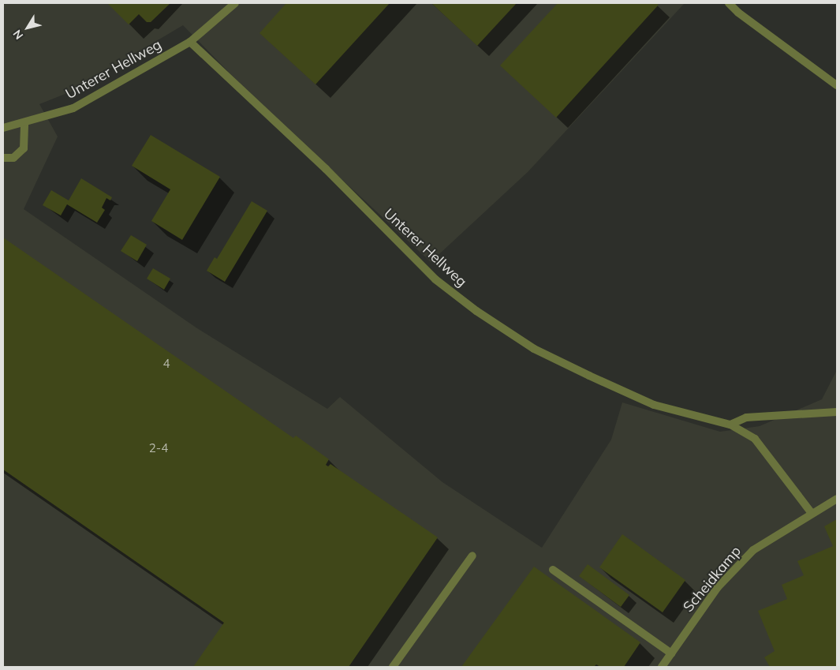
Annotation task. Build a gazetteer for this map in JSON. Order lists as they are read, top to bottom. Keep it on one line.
{"streets":{"street":["Unterer Hellweg","Scheidkamp"]},"crossings":[["Unterer Hellweg","Scheidkamp"]],"house_numbers":["4","2-4"],"north":"bottom left"}
